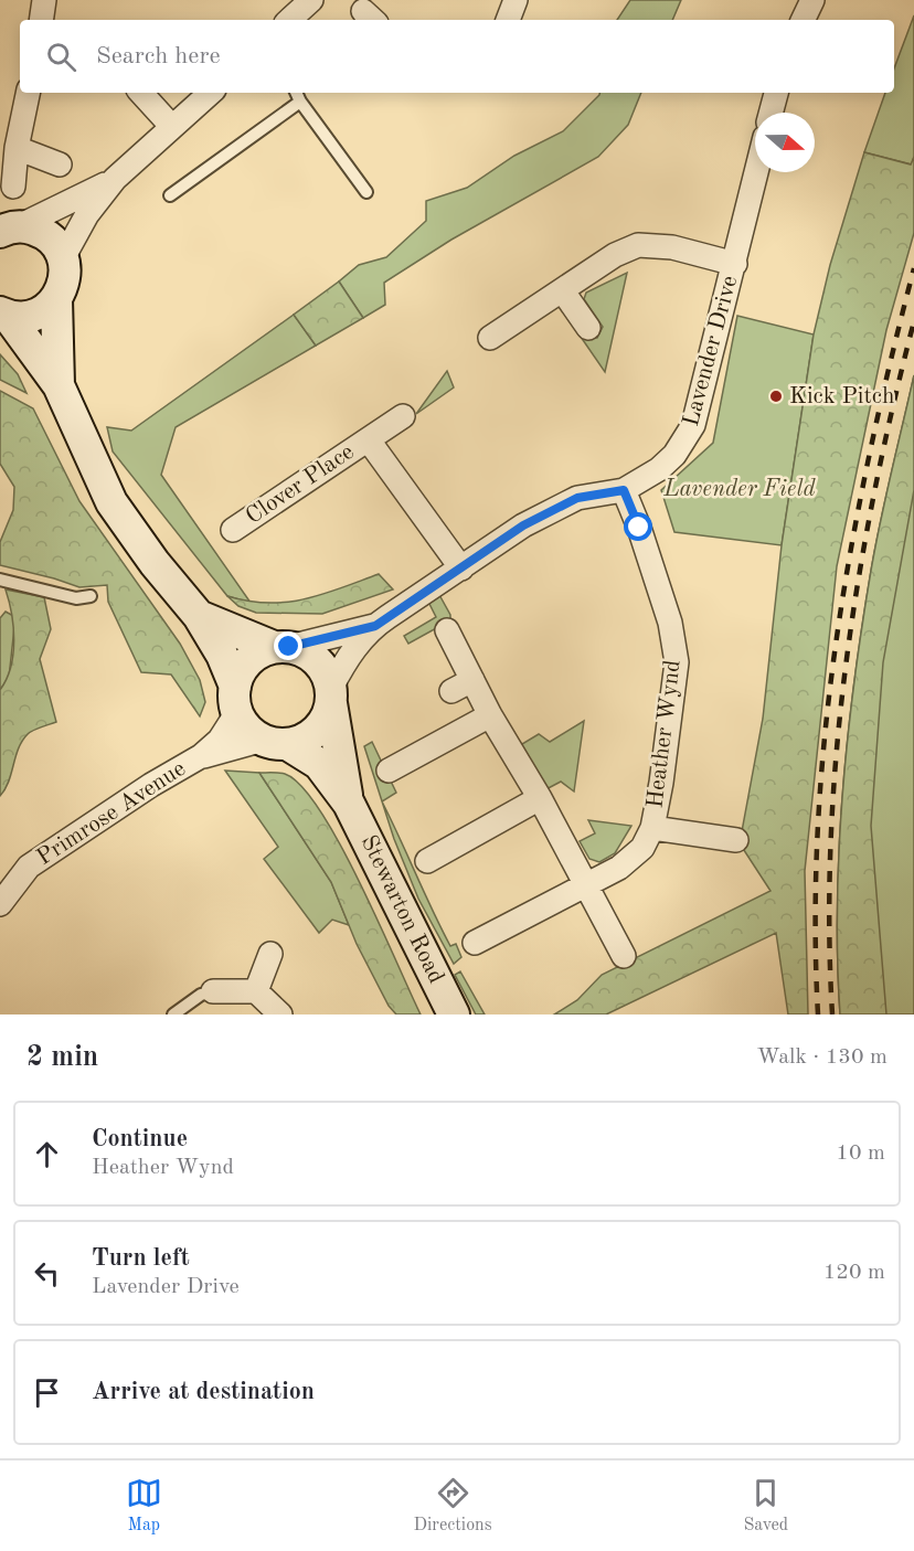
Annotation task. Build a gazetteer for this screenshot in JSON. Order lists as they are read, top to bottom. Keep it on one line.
{"streets":{"main road":["Stewarton Road"],"street":["Lavender Drive","Clover Place","Heather Wynd","Primrose Avenue"]},"crossings":[["Lavender Drive","Clover Place"],["Lavender Drive","Heather Wynd"],["Lavender Drive","Primrose Avenue"],["Lavender Drive","Stewarton Road"],["Primrose Avenue","Stewarton Road"]],"parks":["Lavender Field"],"places":["Kick Pitch"],"north":"right","page":{"search":"Search here","heading":["2 min","Walk · 130 m"],"list":[["Continue","Heather Wynd","10 m"],["Turn left","Lavender Drive","120 m"],"Arrive at destination"],"nav":["Map","Directions","Saved"]}}
